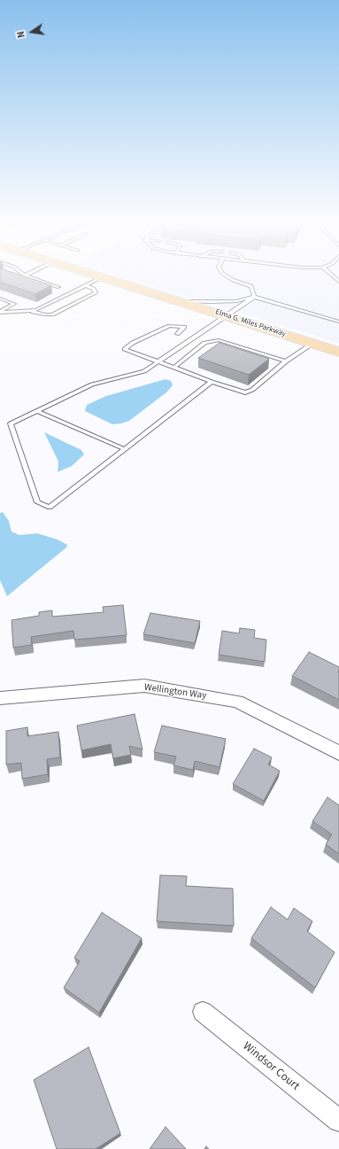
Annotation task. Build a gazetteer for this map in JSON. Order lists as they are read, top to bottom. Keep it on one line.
{"streets":{"main road":["Elma G. Miles Parkway"],"street":["Wellington Way","Windsor Court"]},"north":"left"}
